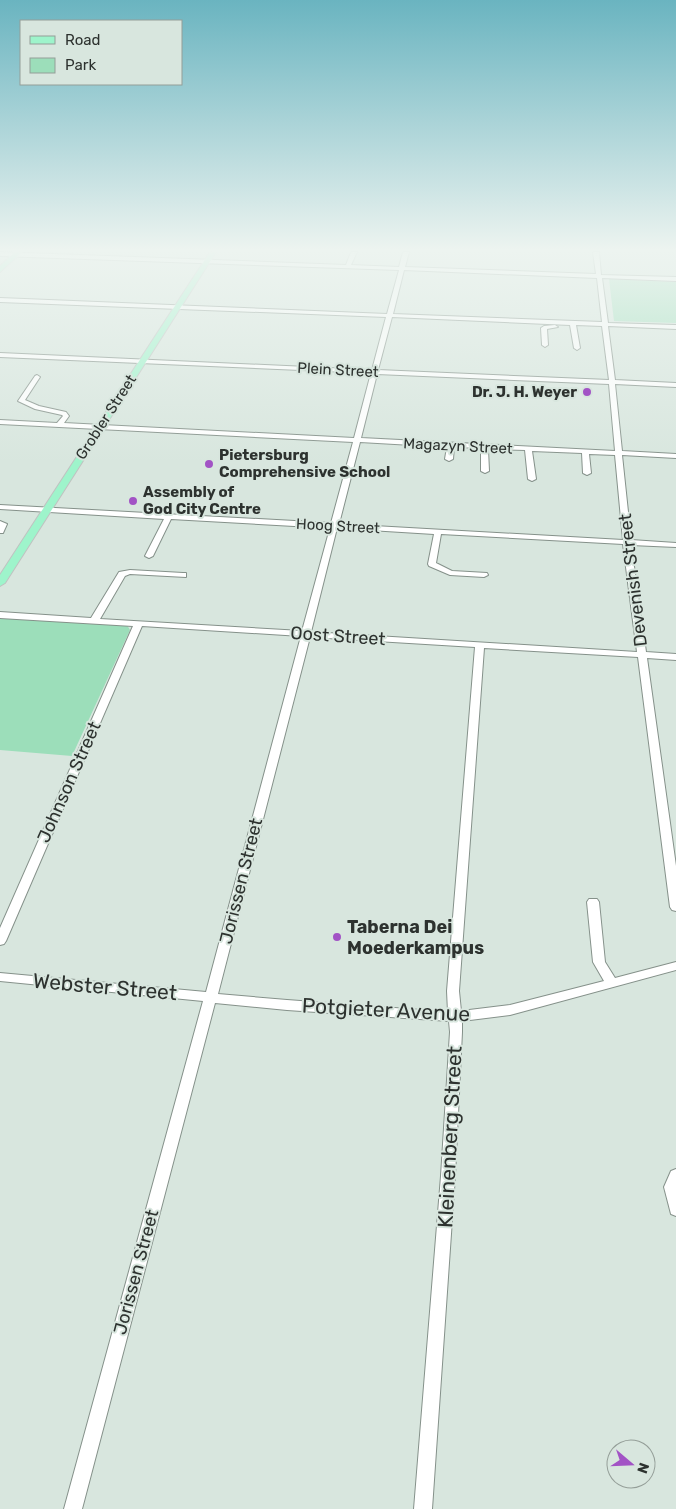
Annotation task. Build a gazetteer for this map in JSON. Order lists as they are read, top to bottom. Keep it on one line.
{"streets":{"main road":["Grobler Street"],"street":["Plein Street","Magazyn Street","Hoog Street","Devenish Street","Oost Street","Johnson Street","Jorissen Street","Webster Street","Potgieter Avenue","Kleinenberg Street"]},"crossings":[["Plein Street","Grobler Street"],["Plein Street","Devenish Street"],["Plein Street","Jorissen Street"],["Grobler Street","Magazyn Street"],["Grobler Street","Hoog Street"],["Magazyn Street","Devenish Street"],["Magazyn Street","Jorissen Street"],["Hoog Street","Devenish Street"],["Hoog Street","Jorissen Street"],["Devenish Street","Oost Street"],["Oost Street","Johnson Street"],["Oost Street","Jorissen Street"],["Oost Street","Kleinenberg Street"],["Jorissen Street","Webster Street"],["Jorissen Street","Potgieter Avenue"],["Webster Street","Potgieter Avenue"],["Potgieter Avenue","Kleinenberg Street"]],"places":["Dr. J. H. Weyer","Pietersburg Comprehensive School","Assembly of God City Centre","Taberna Dei Moederkampus"],"legend":["Road","Park"],"north":"right"}
